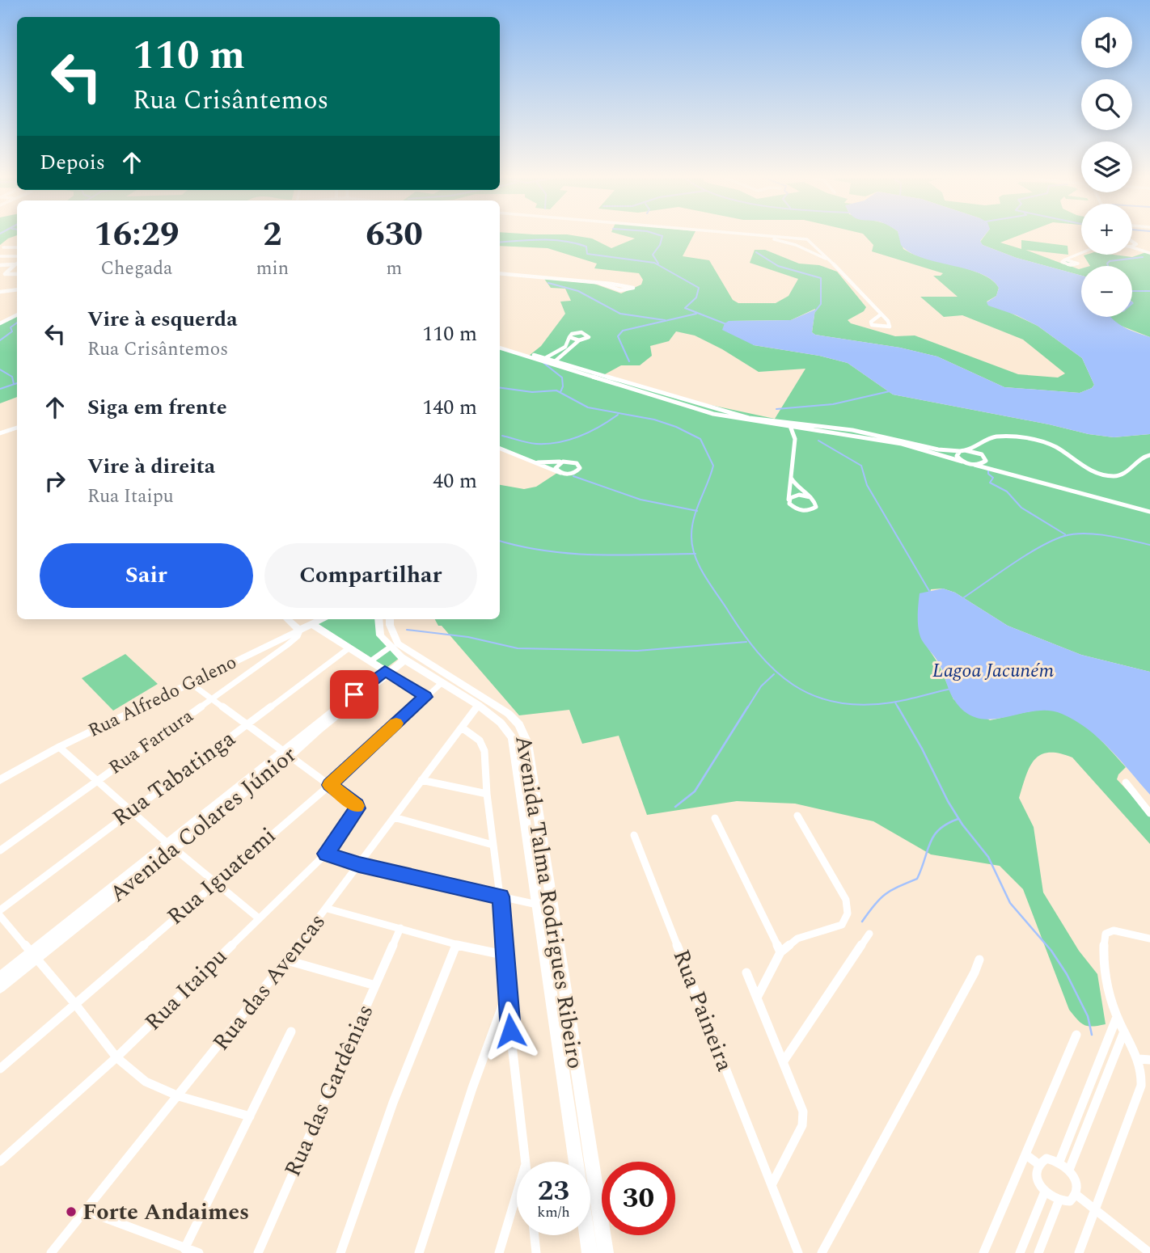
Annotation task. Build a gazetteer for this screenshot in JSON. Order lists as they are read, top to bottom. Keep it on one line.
{"streets":{"street":["Rua Alfredo Galeno","Rua Fartura","Rua Tabatinga","Avenida Colares Júnior","Rua Iguatemi","Avenida Talma Rodrigues Ribeiro","Rua das Avencas","Rua Itaipu","Rua Paineira","Rua das Gardênias"]},"crossings":[["Rua Alfredo Galeno","Rua Fartura"],["Avenida Colares Júnior","Avenida Talma Rodrigues Ribeiro"],["Rua Iguatemi","Avenida Talma Rodrigues Ribeiro"],["Rua Iguatemi","Rua Itaipu"],["Avenida Talma Rodrigues Ribeiro","Rua das Avencas"]],"water":["Lagoa Jacuném"],"places":["Forte Andaimes"],"page":{"map_buttons":["+","−"],"turn":["110 m","Rua Crisântemos"],"then":"Depois","eta":["16:29","Chegada","2","min","630","m"],"list":[{"name":"Vire à esquerda","note":"Rua Crisântemos","value":"110 m"},{"name":"Siga em frente","value":"140 m"},{"name":"Vire à direita","note":"Rua Itaipu","value":"40 m"}],"buttons":["Sair","Compartilhar"],"speed":"23 km/h","limit":"30"}}
